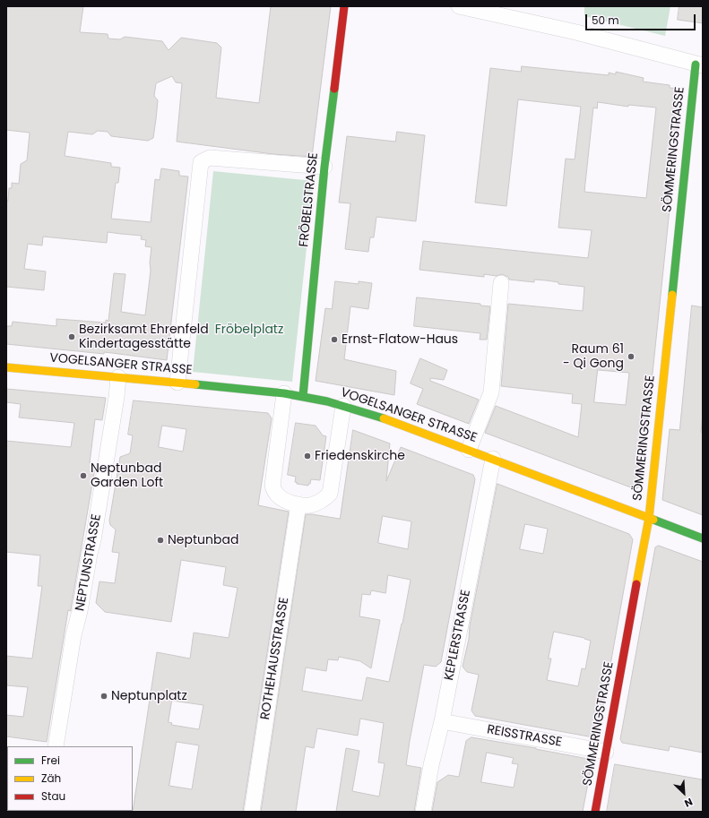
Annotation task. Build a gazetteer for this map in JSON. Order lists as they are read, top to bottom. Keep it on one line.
{"streets":{"street":["SÖMMERINGSTRASSE","FRÖBELSTRASSE","VOGELSANGER STRASSE","NEPTUNSTRASSE","KEPLERSTRASSE","ROTHEHAUSSTRASSE","REISSTRASSE"]},"crossings":[["SÖMMERINGSTRASSE","VOGELSANGER STRASSE"],["SÖMMERINGSTRASSE","REISSTRASSE"],["FRÖBELSTRASSE","VOGELSANGER STRASSE"],["VOGELSANGER STRASSE","NEPTUNSTRASSE"],["VOGELSANGER STRASSE","KEPLERSTRASSE"],["KEPLERSTRASSE","REISSTRASSE"]],"parks":["Fröbelplatz"],"places":["Bezirksamt Ehrenfeld Kindertagesstätte","Ernst-Flatow-Haus","Raum 61 - Qi Gong","Friedenskirche","Neptunbad Garden Loft","Neptunbad","Neptunplatz"],"legend":["Frei","Zäh","Stau"],"scale_bar":"50 m","north":"bottom right"}
